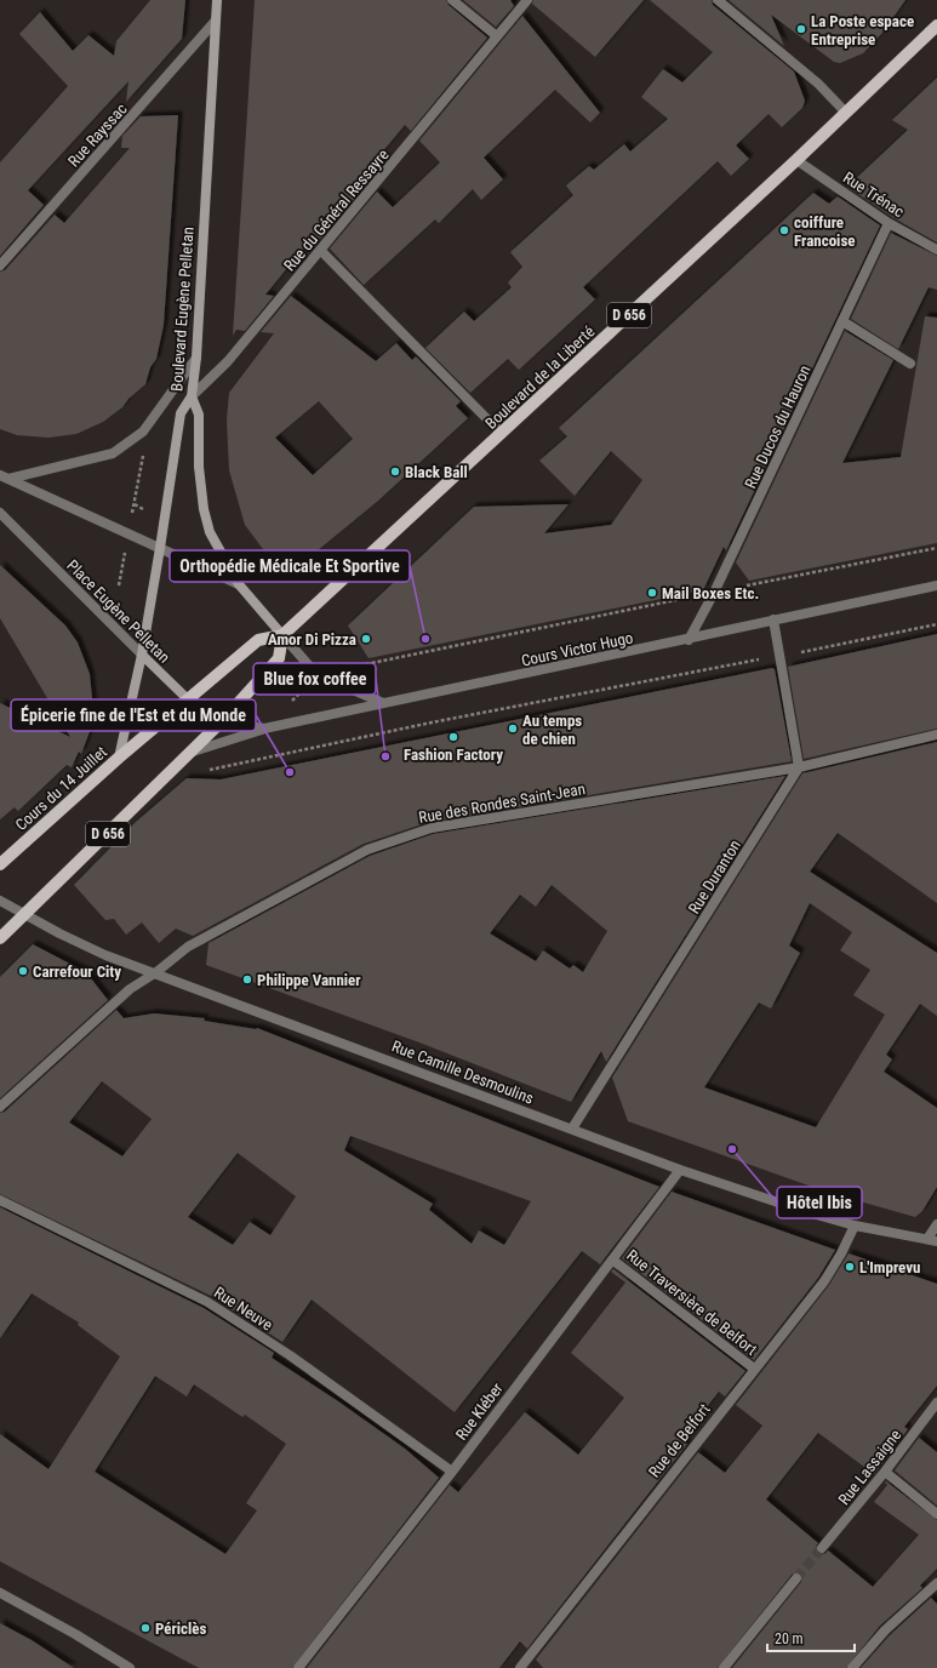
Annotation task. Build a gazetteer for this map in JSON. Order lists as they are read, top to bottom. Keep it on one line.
{"streets":{"main road":["Boulevard Eugène Pelletan","D 656","Boulevard de la Liberté","Place Eugène Pelletan","Cours du 14 Juillet"],"street":["Rue Rayssac","Rue Trénac","Rue du Général Ressayre","Rue Ducos du Hauron","Cours Victor Hugo","Rue des Rondes Saint-Jean","Rue Duranton","Rue Camille Desmoulins","Rue Traversière de Belfort","Rue Neuve","Rue Kléber","Rue de Belfort","Rue Lassaigne"]},"crossings":[["Rue Rayssac","Boulevard Eugène Pelletan"],["Rue Trénac","Boulevard de la Liberté"],["Rue Trénac","Rue Ducos du Hauron"],["Rue du Général Ressayre","Boulevard Eugène Pelletan"],["Boulevard Eugène Pelletan","Place Eugène Pelletan"],["Boulevard Eugène Pelletan","Cours du 14 Juillet"],["D 656","Boulevard de la Liberté"],["D 656","Place Eugène Pelletan"],["D 656","Cours Victor Hugo"],["D 656","Cours du 14 Juillet"],["D 656","Rue Camille Desmoulins"],["Boulevard de la Liberté","Cours du 14 Juillet"],["Rue Ducos du Hauron","Cours Victor Hugo"],["Place Eugène Pelletan","Cours Victor Hugo"],["Place Eugène Pelletan","Cours du 14 Juillet"],["Rue des Rondes Saint-Jean","Rue Duranton"],["Rue des Rondes Saint-Jean","Rue Camille Desmoulins"],["Rue Duranton","Rue Camille Desmoulins"],["Rue Camille Desmoulins","Rue Kléber"],["Rue Camille Desmoulins","Rue de Belfort"],["Rue Traversière de Belfort","Rue Kléber"],["Rue Traversière de Belfort","Rue de Belfort"],["Rue Neuve","Rue Kléber"]],"places":["La Poste espace Entreprise","coiffure Francoise","Black Ball","Mail Boxes Etc.","Amor Di Pizza","Orthopédie Médicale Et Sportive","Au temps de chien","Fashion Factory","Blue fox coffee","Épicerie fine de l'Est et du Monde","Carrefour City","Philippe Vannier","Hôtel Ibis","L'Imprevu","Périclès"],"scale_bar":"20 m"}
